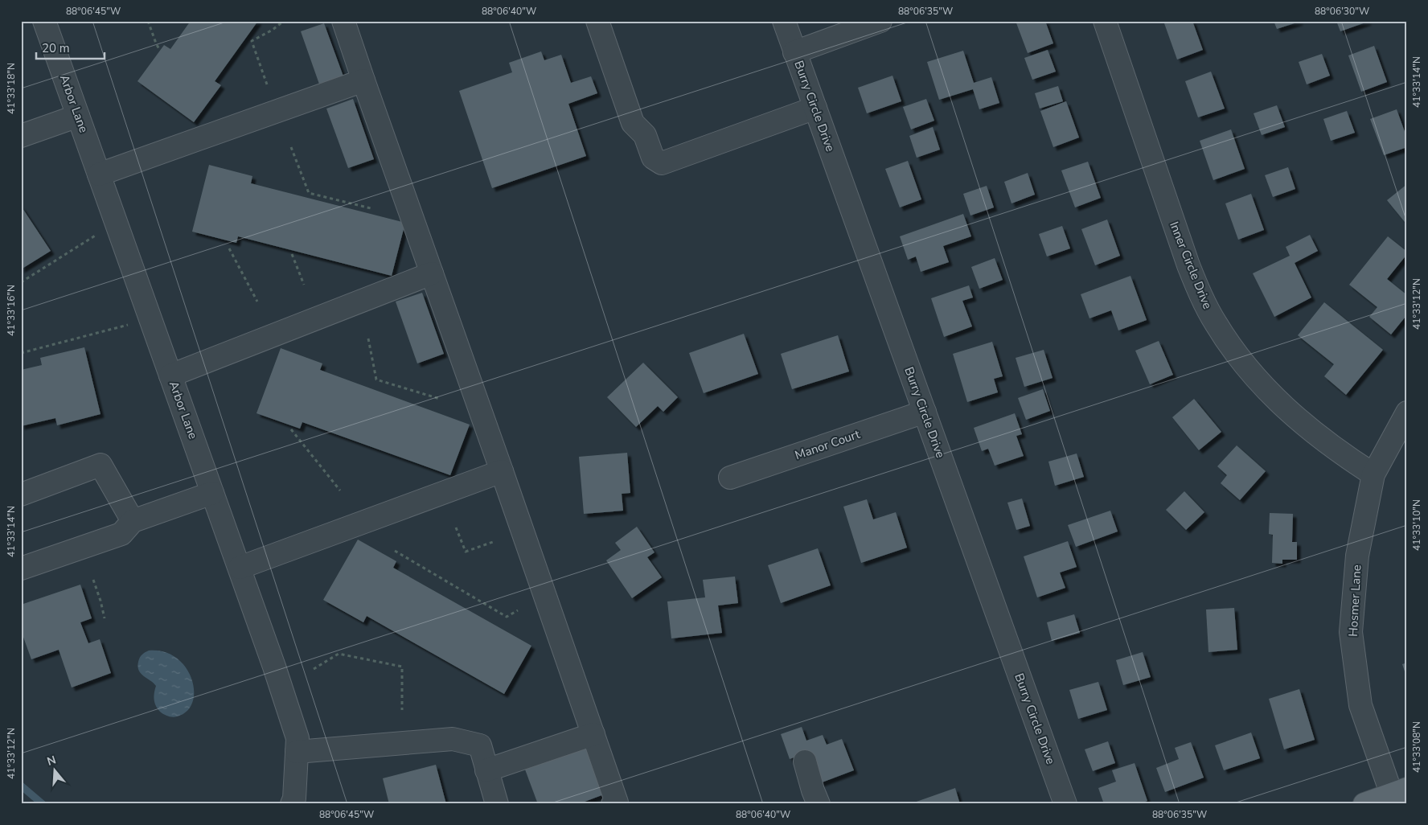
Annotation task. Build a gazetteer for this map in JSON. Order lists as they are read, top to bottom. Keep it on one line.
{"streets":{"street":["Arbor Lane","Burry Circle Drive","Inner Circle Drive","Manor Court","Hosmer Lane"]},"crossings":[["Burry Circle Drive","Manor Court"],["Inner Circle Drive","Hosmer Lane"]],"scale_bar":"20 m","north":"top","coordinates":["88°06'45\"W","88°06'40\"W","88°06'35\"W","88°06'30\"W","41°33'14\"N","41°33'18\"N","41°33'12\"N","41°33'16\"N","41°33'10\"N","41°33'08\"N"]}
